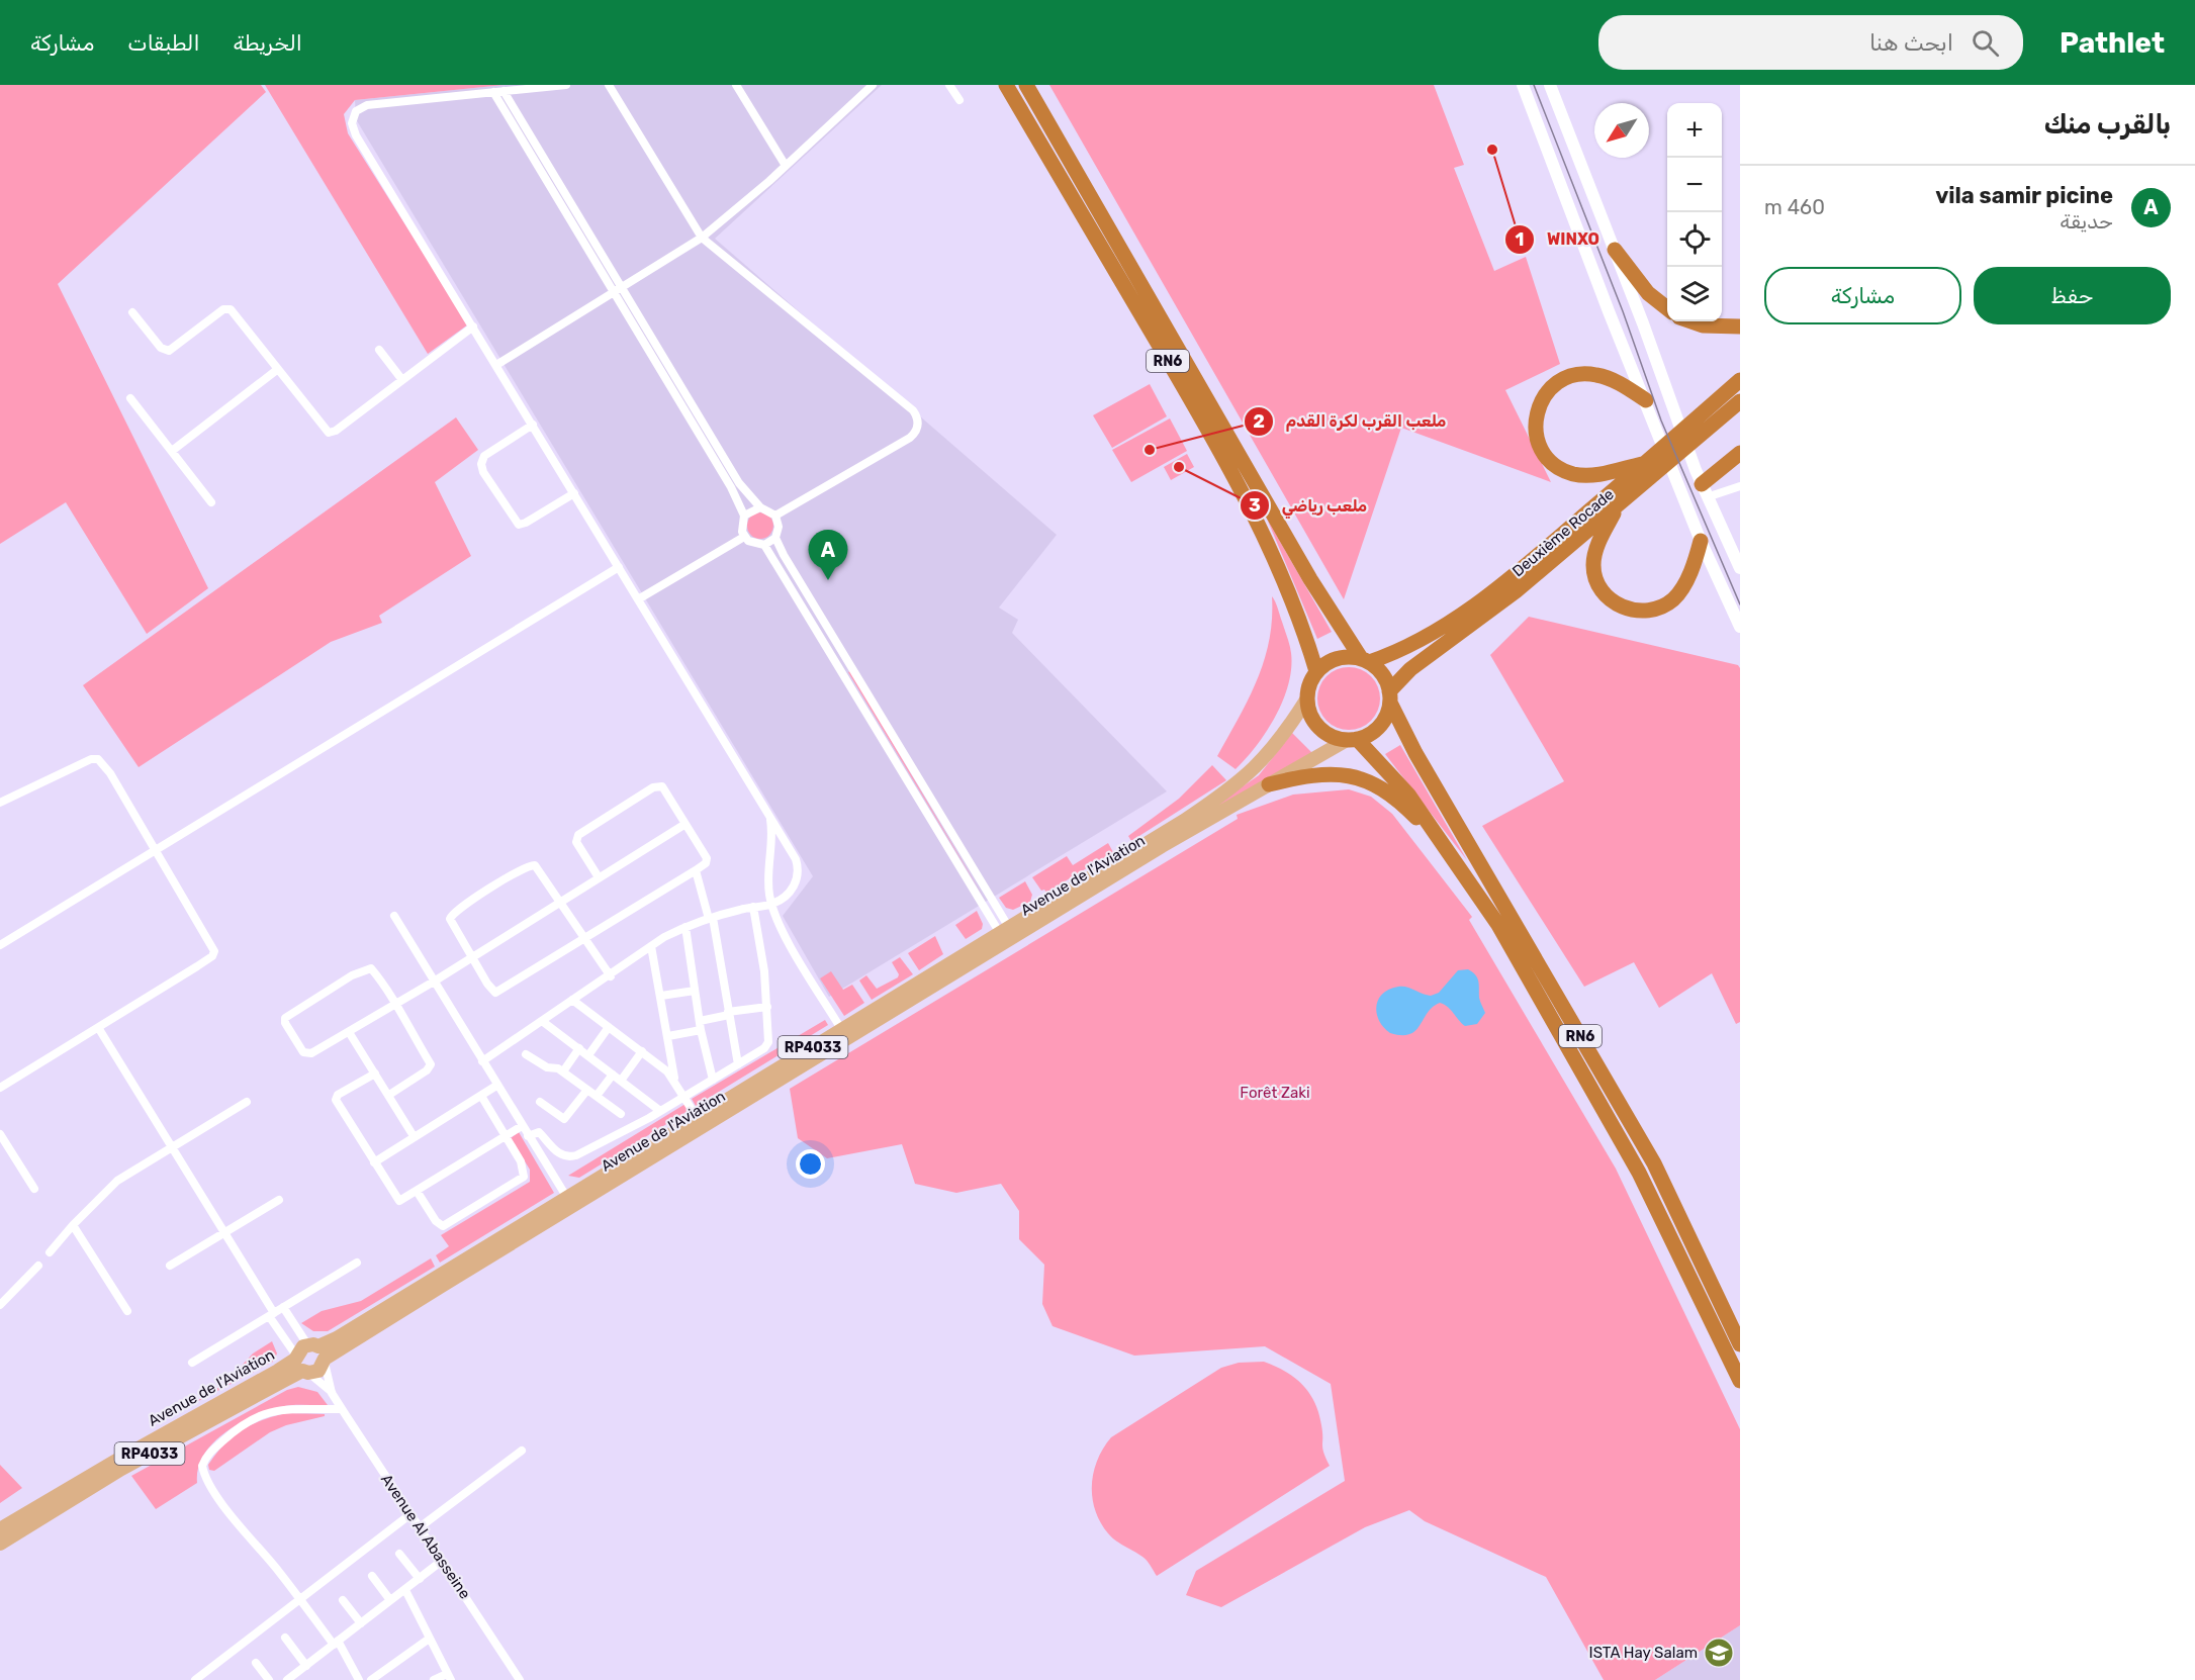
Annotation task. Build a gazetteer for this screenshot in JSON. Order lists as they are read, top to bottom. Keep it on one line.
{"streets":{"highway":["RN6","Deuxième Rocade"],"main road":["Avenue de l'Aviation","RP4033"],"street":["Avenue Al Abasseine"]},"crossings":[["RN6","Deuxième Rocade"],["RN6","Avenue de l'Aviation"],["Deuxième Rocade","Avenue de l'Aviation"],["Avenue de l'Aviation","Avenue Al Abasseine"]],"parks":["Forêt Zaki"],"places":{"other":["WINXO","ملعب القرب لكرة القدم","ملعب رياضي"],"school or university":["ISTA Hay Salam"]},"north":"bottom left","page":{"header":"Pathlet","search":"ابحث هنا","nav":["الخريطة","الطبقات","مشاركة"],"heading":"بالقرب منك","map_buttons":["+","−"],"list":[{"mark":"A","name":"vila samir picine","note":"حديقة","value":"460 m"}],"buttons":["حفظ","مشاركة"],"pins":"A"}}
